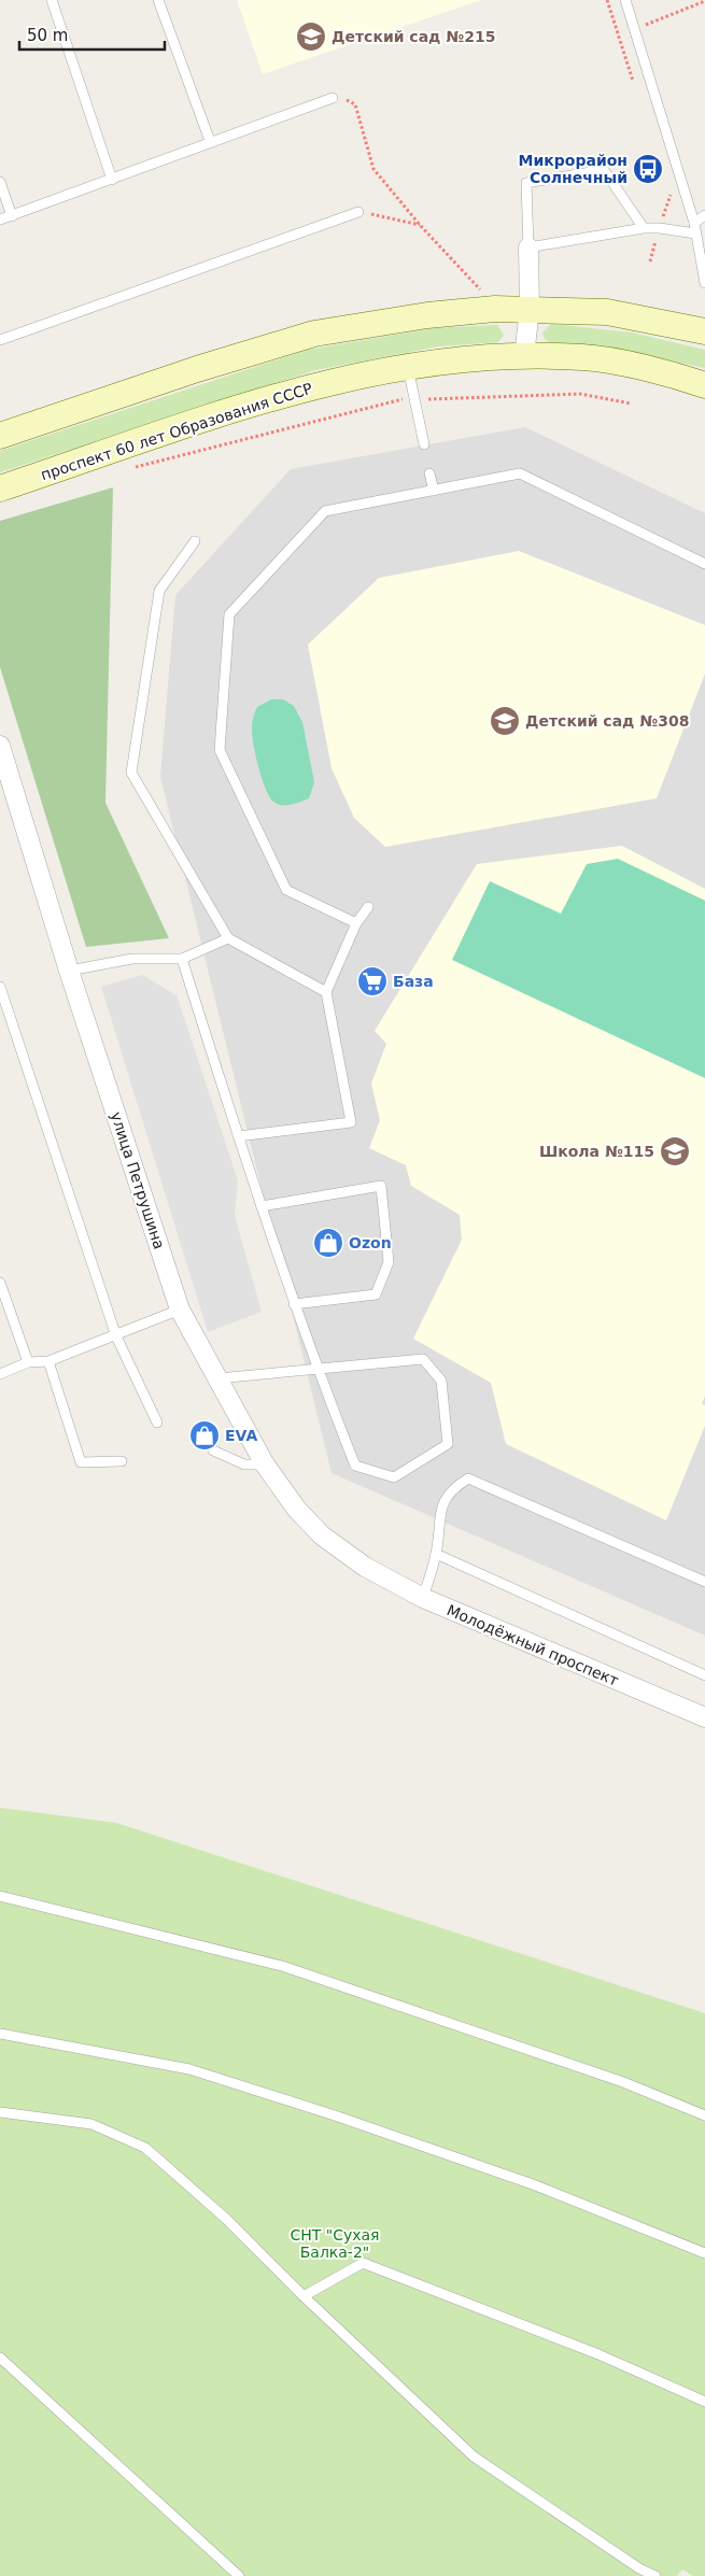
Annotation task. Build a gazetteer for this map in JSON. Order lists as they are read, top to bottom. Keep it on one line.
{"streets":{"main road":["проспект 60 лет Образования СССР"],"street":["улица Петрушина","Молодёжный проспект"]},"crossings":[["улица Петрушина","Молодёжный проспект"]],"parks":["СНТ \"Сухая Балка-2\""],"places":{"school or university":["Детский сад №215","Детский сад №308","Школа №115"],"bus stop":["Микрорайон Солнечный"],"supermarket":["База"],"shop":["Ozon","EVA"]},"scale_bar":"50 m"}
